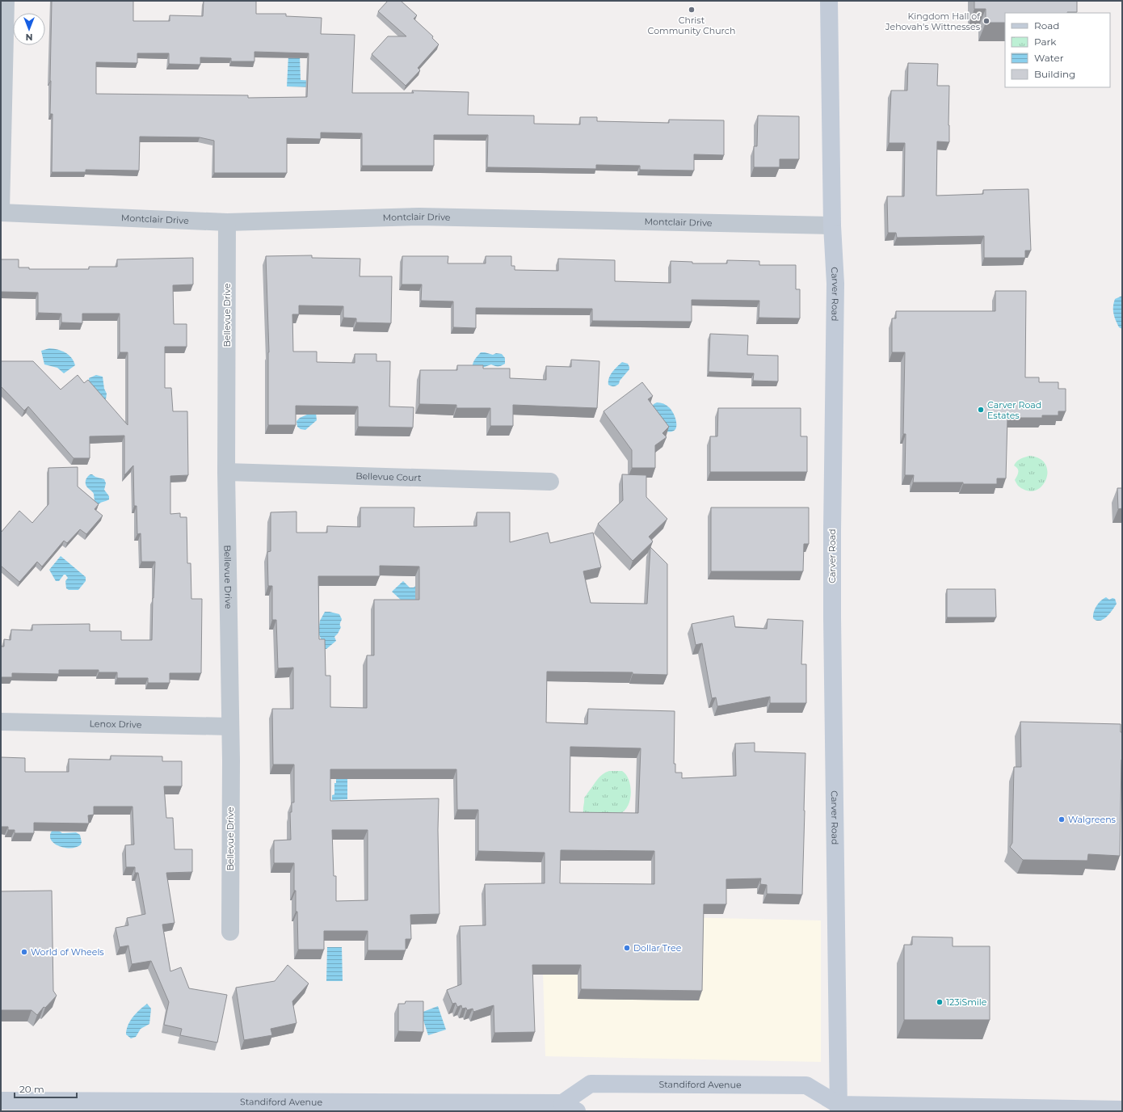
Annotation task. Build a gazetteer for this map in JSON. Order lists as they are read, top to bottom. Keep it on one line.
{"streets":{"main road":["Carver Road","Standiford Avenue"],"street":["Montclair Drive","Bellevue Drive","Bellevue Court","Lenox Drive"]},"crossings":[["Montclair Drive","Carver Road"],["Montclair Drive","Bellevue Drive"],["Carver Road","Standiford Avenue"],["Bellevue Drive","Bellevue Court"],["Bellevue Drive","Lenox Drive"]],"places":["Christ Community Church","Kingdom Hall of Jehovah's Wittnesses","Carver Road Estates","Walgreens","Dollar Tree","World of Wheels","123iSmile"],"legend":["Road","Park","Water","Building"],"scale_bar":"20 m","north":"bottom"}
